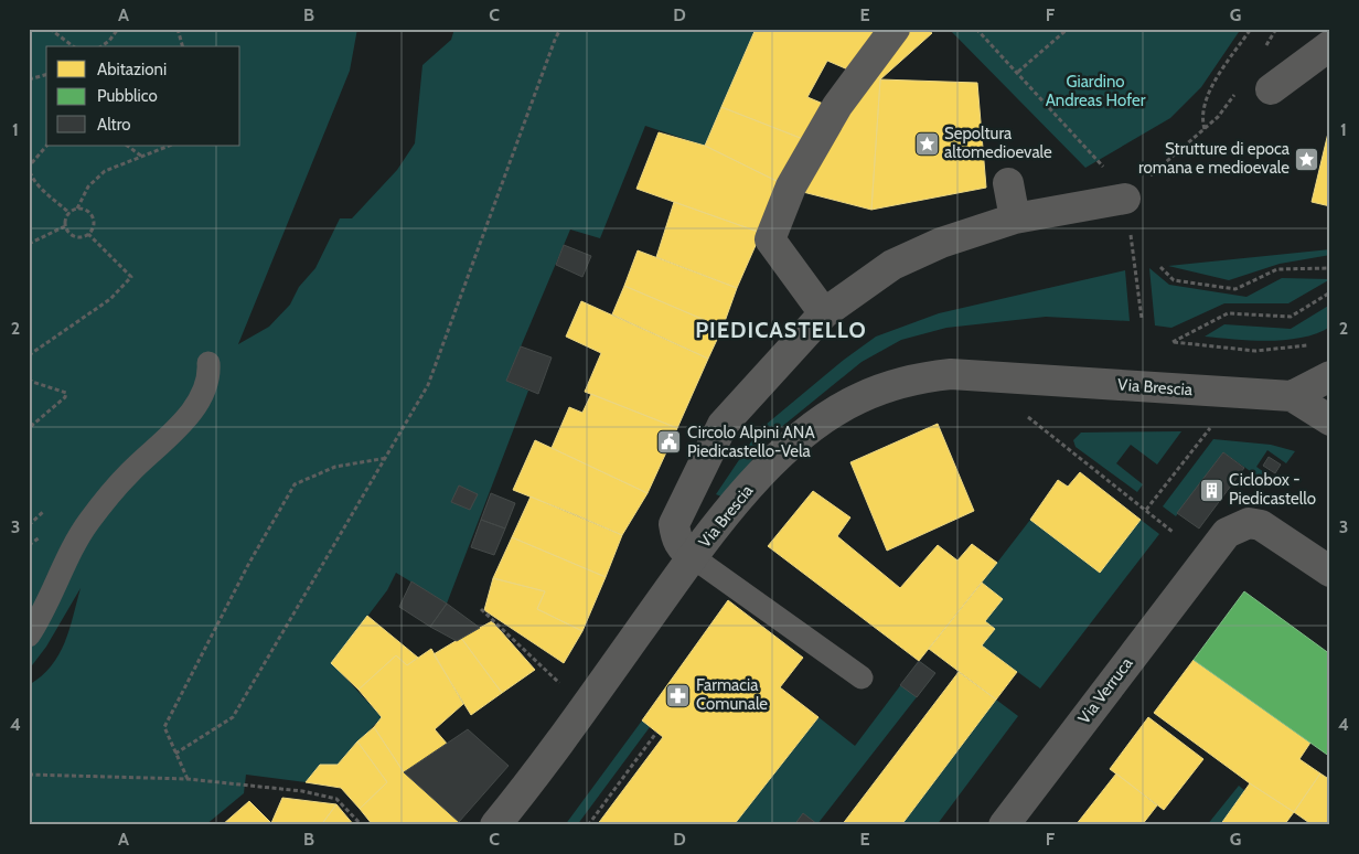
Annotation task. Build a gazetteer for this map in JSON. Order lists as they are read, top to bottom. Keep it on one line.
{"streets":{"street":["Via Brescia","Via Verruca"]},"districts":["PIEDICASTELLO"],"parks":["Giardino Andreas Hofer"],"places":{"place":["Sepoltura altomedioevale","Strutture di epoca romana e medioevale"],"public building":["Circolo Alpini ANA Piedicastello-Vela"],"building":["Ciclobox - Piedicastello"],"pharmacy":["Farmacia Comunale"]},"legend":["Abitazioni","Pubblico","Altro"],"grid":{"columns":["A","B","C","D","E","F","G"],"rows":["1","2","3","4"]}}
